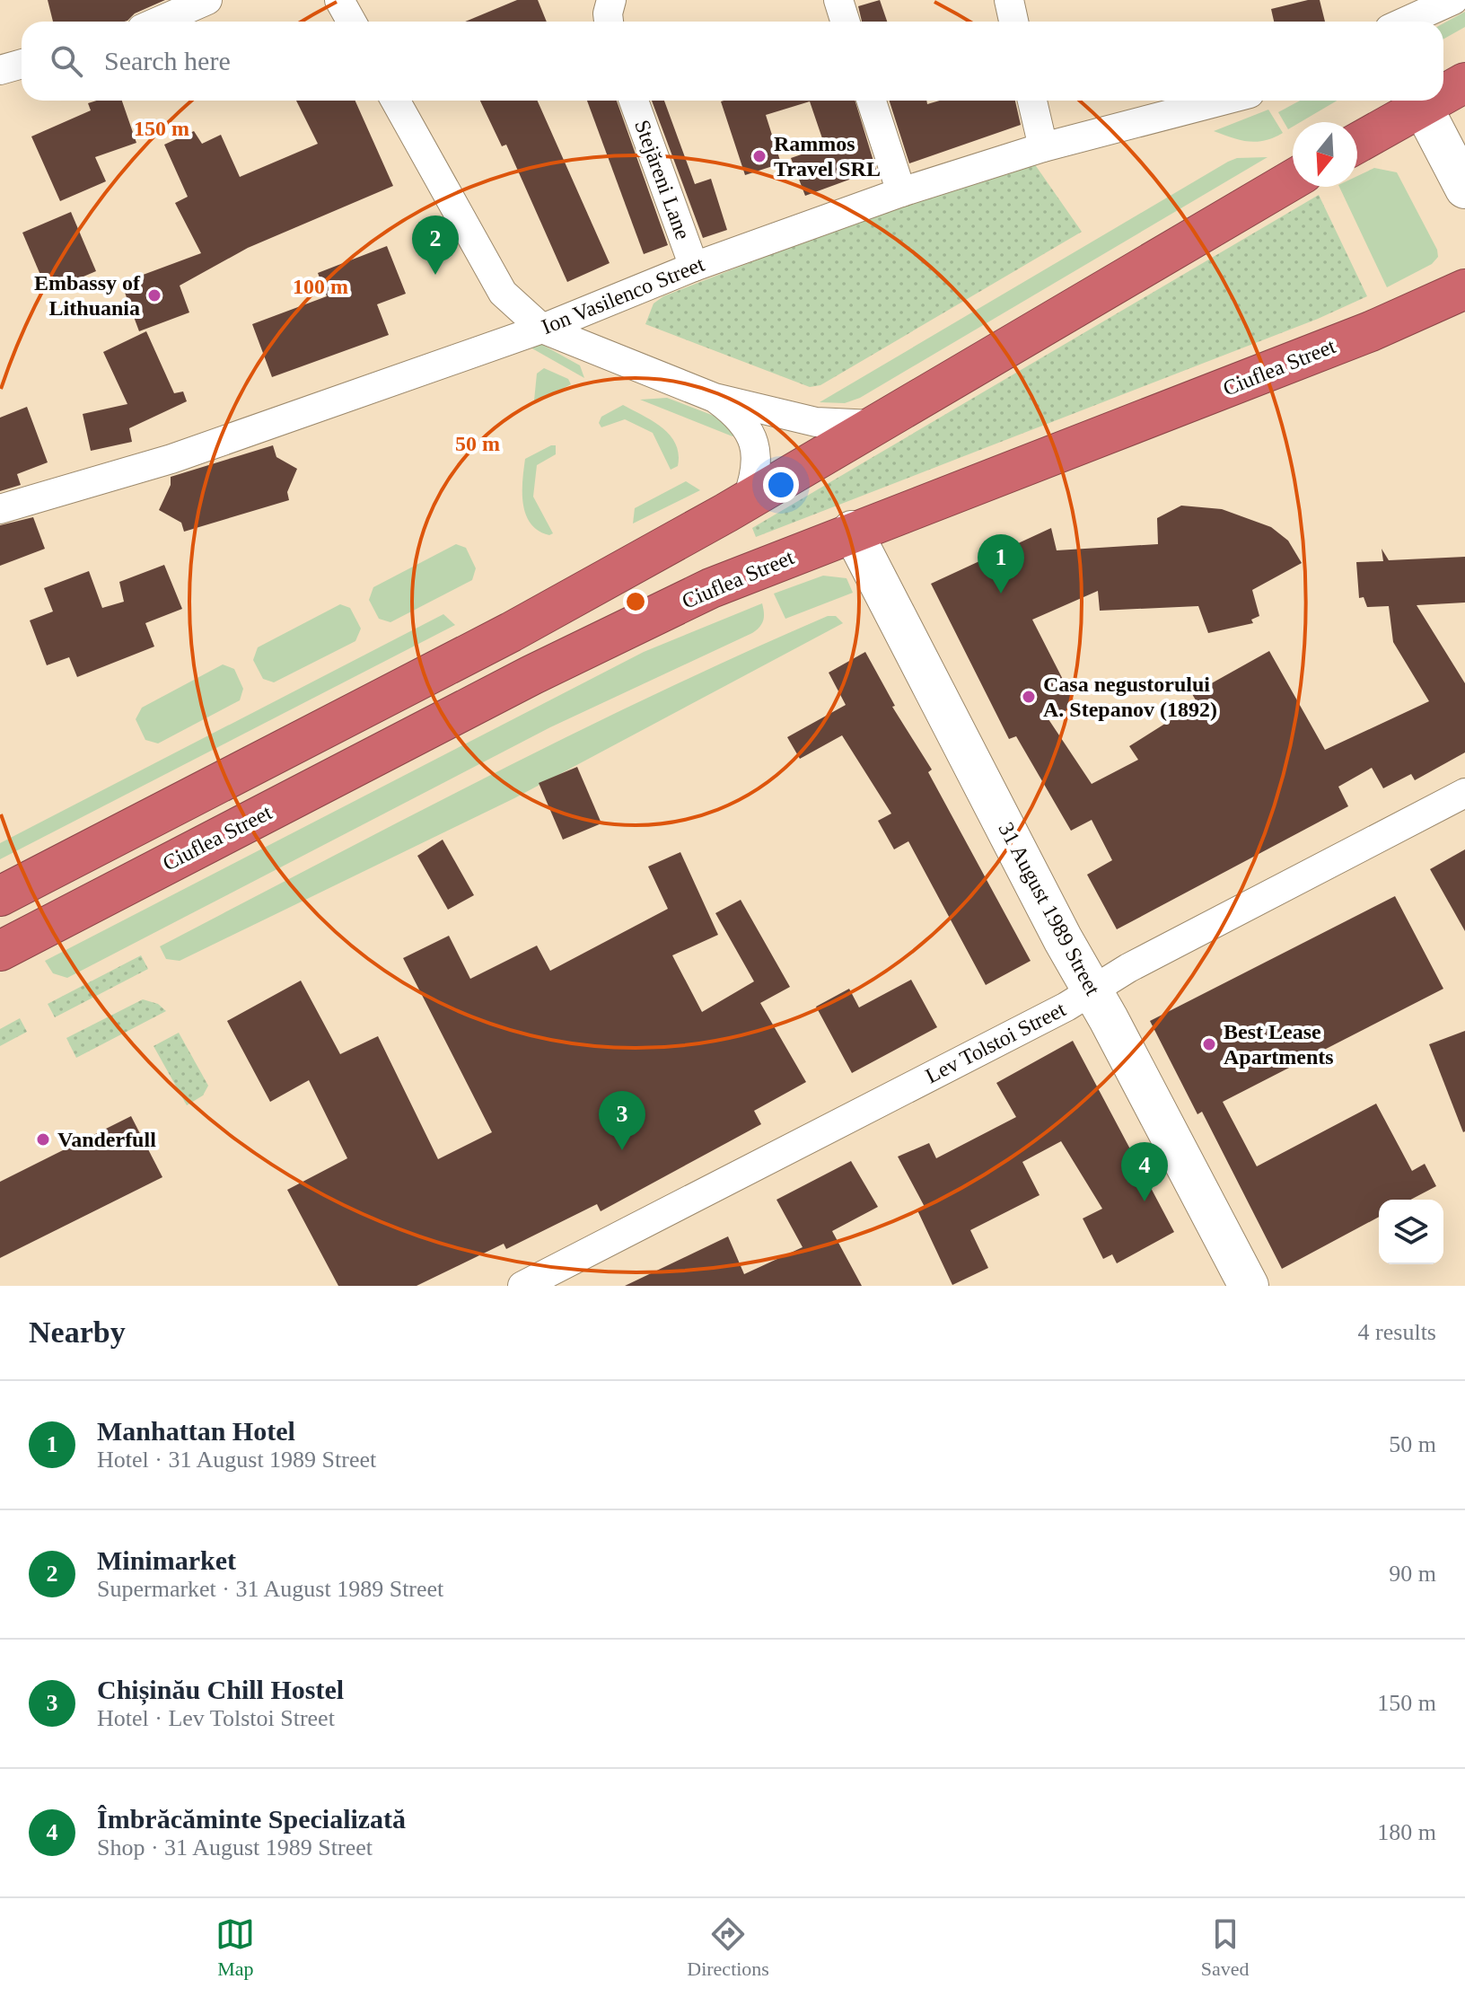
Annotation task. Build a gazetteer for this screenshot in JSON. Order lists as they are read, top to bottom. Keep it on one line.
{"streets":{"highway":["Ciuflea Street"],"street":["Stejăreni Lane","Ion Vasilenco Street","31 August 1989 Street","Lev Tolstoi Street"]},"crossings":[["Stejăreni Lane","Ion Vasilenco Street"],["Ciuflea Street","31 August 1989 Street"],["31 August 1989 Street","Lev Tolstoi Street"]],"places":["Rammos Travel SRL","Embassy of Lithuania","Casa negustorului A. Stepanov (1892)","Best Lease Apartments","Vanderfull"],"north":"bottom","page":{"search":"Search here","pins":["2","1","3","4"],"heading":["Nearby","4 results"],"list":[{"mark":"1","name":"Manhattan Hotel","note":"Hotel · 31 August 1989 Street","value":"50 m"},{"mark":"2","name":"Minimarket","note":"Supermarket · 31 August 1989 Street","value":"90 m"},{"mark":"3","name":"Chișinău Chill Hostel","note":"Hotel · Lev Tolstoi Street","value":"150 m"},{"mark":"4","name":"Îmbrăcăminte Specializată","note":"Shop · 31 August 1989 Street","value":"180 m"}],"nav":["Map","Directions","Saved"]},"rings":["150 m","100 m","50 m"]}
